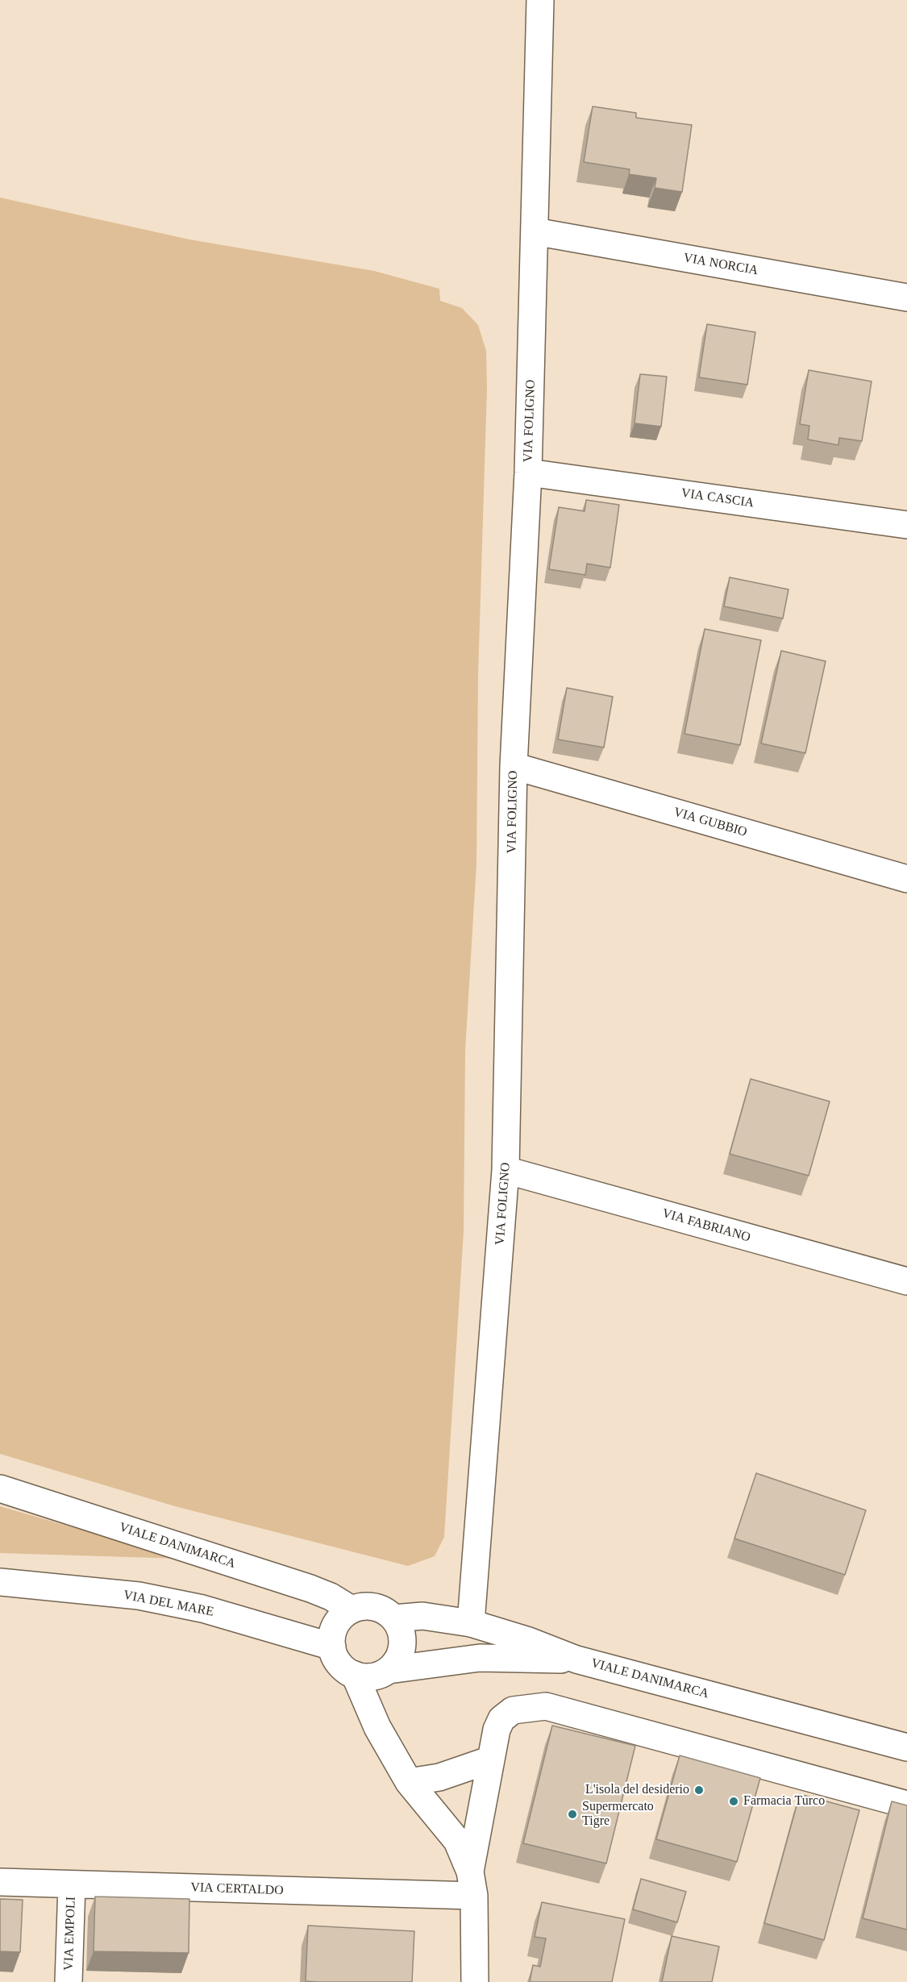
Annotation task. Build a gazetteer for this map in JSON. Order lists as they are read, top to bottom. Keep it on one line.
{"streets":{"street":["VIA NORCIA","VIA FOLIGNO","VIA CASCIA","VIA GUBBIO","VIA FABRIANO","VIALE DANIMARCA","VIA DEL MARE","VIA CERTALDO","VIA EMPOLI"]},"crossings":[["VIA NORCIA","VIA FOLIGNO"],["VIA FOLIGNO","VIA CASCIA"],["VIA FOLIGNO","VIA GUBBIO"],["VIA FOLIGNO","VIA FABRIANO"],["VIA FOLIGNO","VIALE DANIMARCA"],["VIALE DANIMARCA","VIA DEL MARE"],["VIA CERTALDO","VIA EMPOLI"]],"places":["L'isola del desiderio","Farmacia Turco","Supermercato Tigre"]}
